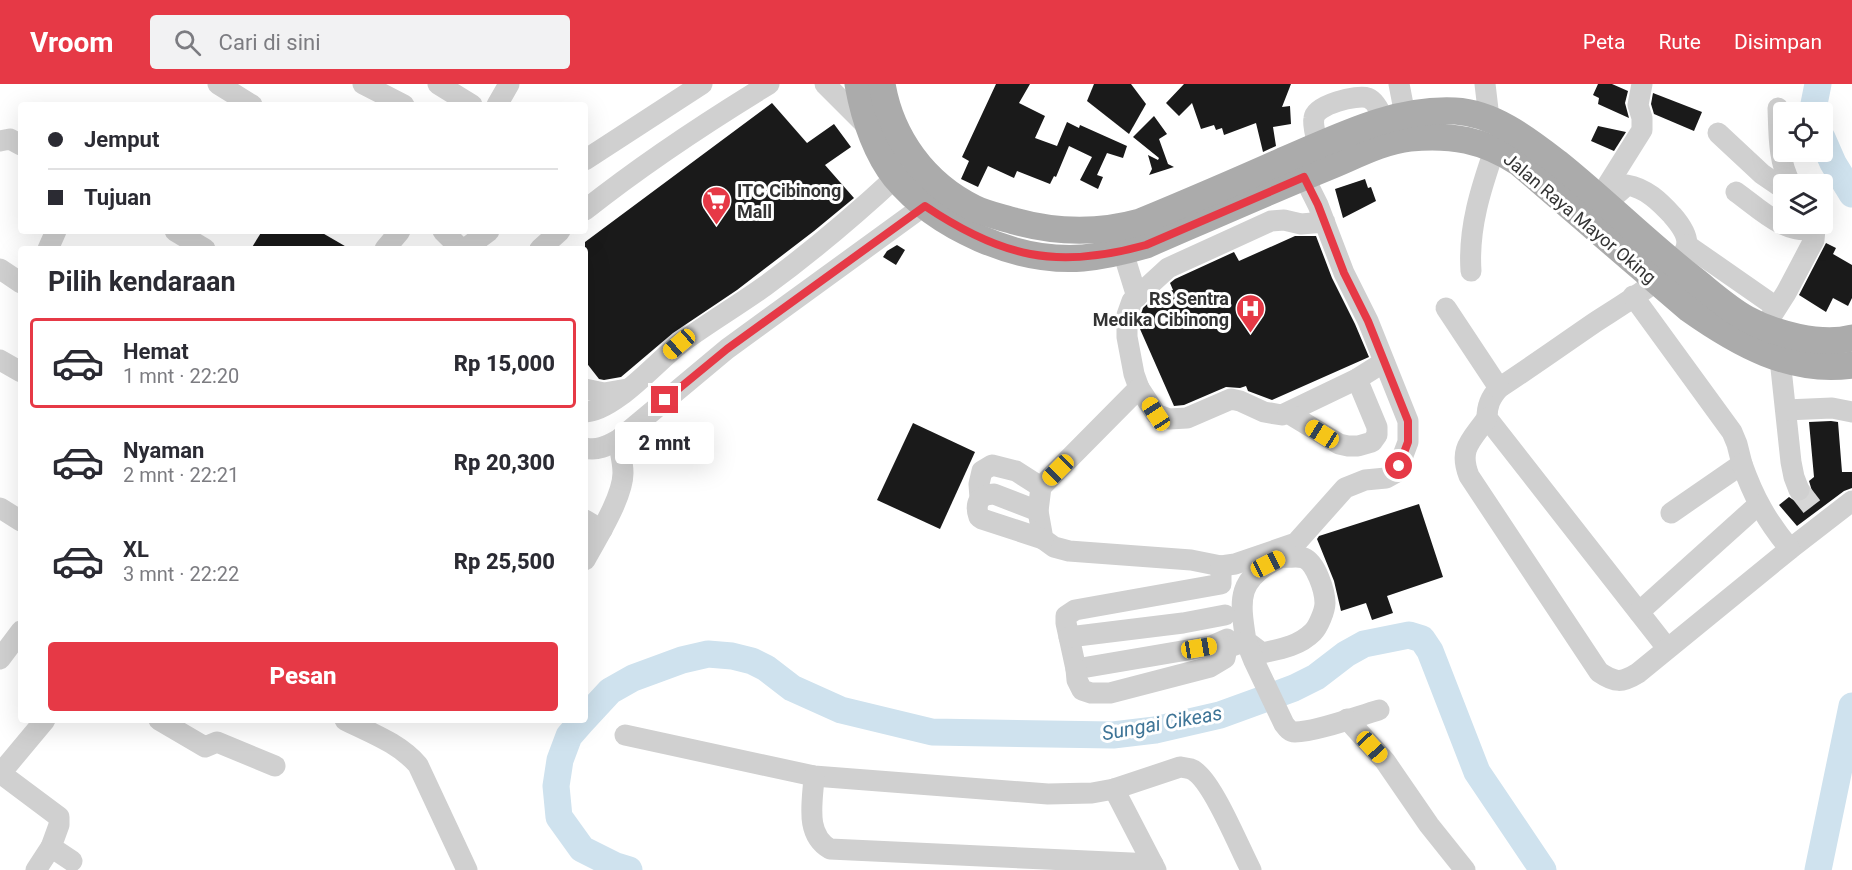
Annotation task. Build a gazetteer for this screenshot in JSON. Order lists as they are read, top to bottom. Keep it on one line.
{"streets":{"main road":["Jalan Raya Mayor Oking"]},"water":["Sungai Cikeas"],"places":{"supermarket":["ITC Cibinong Mall"],"hospital":["RS Sentra Medika Cibinong"]},"page":{"header":"Vroom","search":"Cari di sini","nav":["Peta","Rute","Disimpan"],"banner":["Jemput","Tujuan"],"heading":"Pilih kendaraan","list":[{"name":"Hemat","note":"1 mnt · 22:20","value":"Rp 15,000"},{"name":"Nyaman","note":"2 mnt · 22:21","value":"Rp 20,300"},{"name":"XL","note":"3 mnt · 22:22","value":"Rp 25,500"}],"bubble":"2 mnt","buttons":"Pesan"}}
